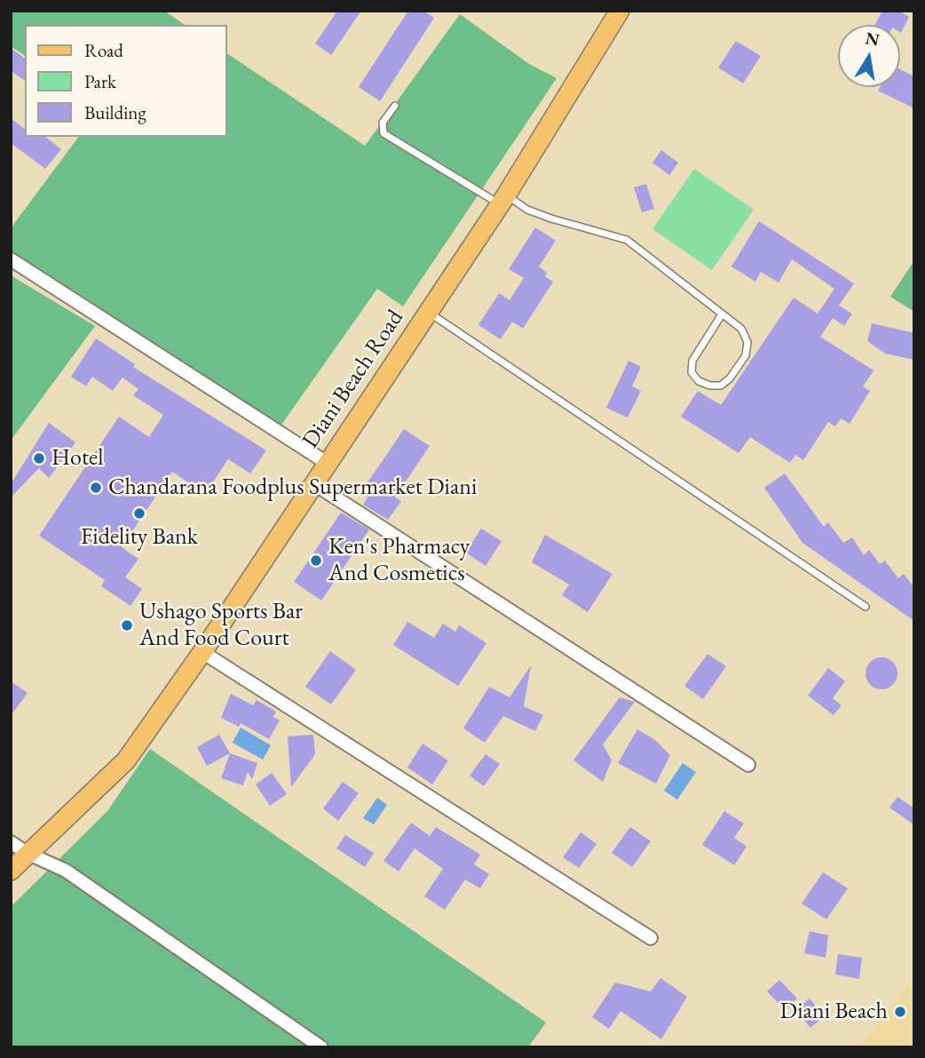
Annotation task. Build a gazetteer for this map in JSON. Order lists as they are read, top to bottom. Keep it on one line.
{"streets":{"main road":["Diani Beach Road"]},"places":["Hotel","Chandarana Foodplus Supermarket Diani","Fidelity Bank","Ken's Pharmacy And Cosmetics","Ushago Sports Bar And Food Court","Diani Beach"],"legend":["Road","Park","Building"],"north":"top"}
